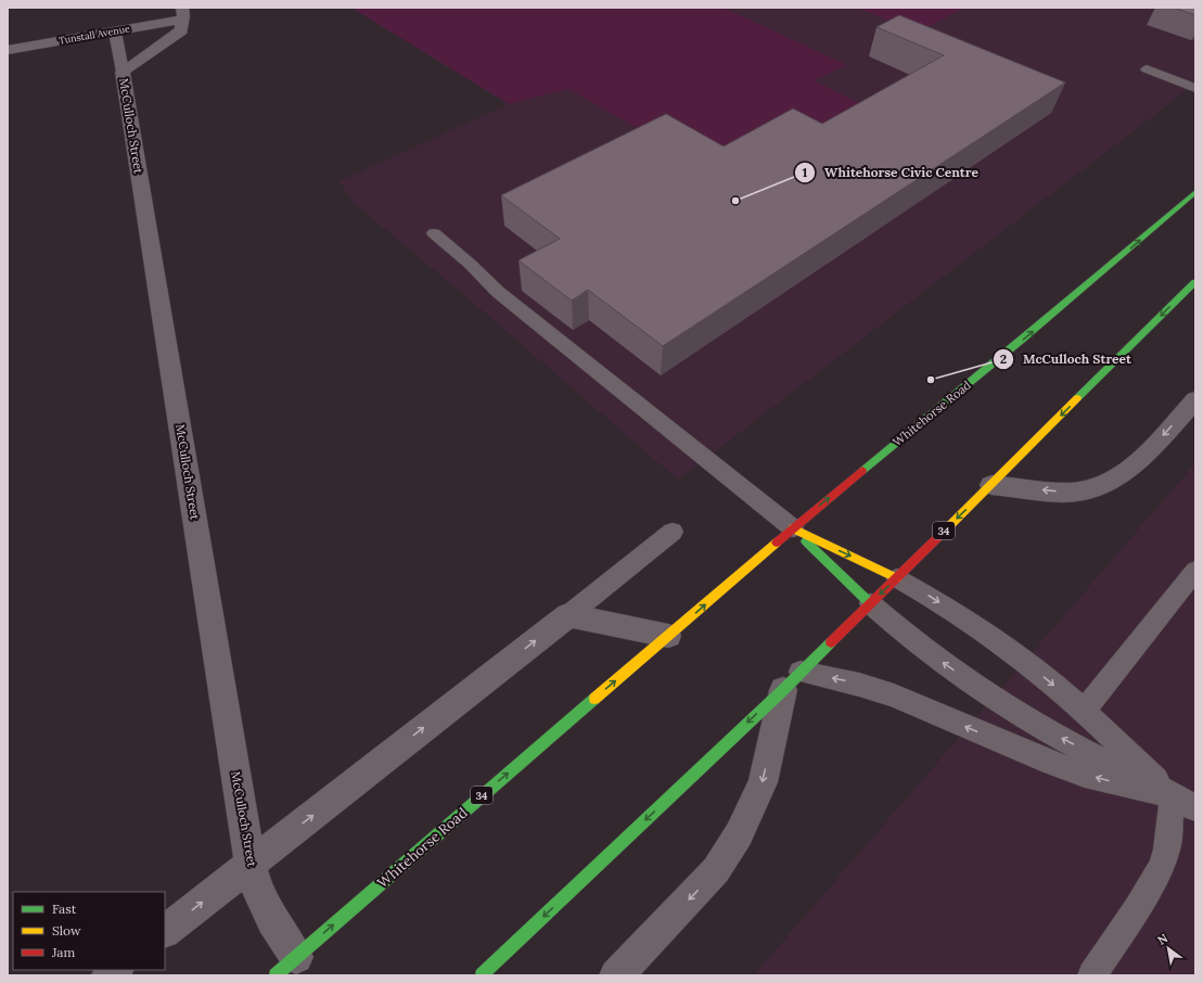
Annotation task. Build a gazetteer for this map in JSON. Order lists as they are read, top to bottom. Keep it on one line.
{"streets":{"highway":["Whitehorse Road","34"],"street":["Tunstall Avenue","McCulloch Street"]},"crossings":[["Tunstall Avenue","McCulloch Street"],["McCulloch Street","Whitehorse Road"]],"one_way":["Whitehorse Road"],"places":["Whitehorse Civic Centre","McCulloch Street"],"legend":["Fast","Slow","Jam"],"north":"top left"}
